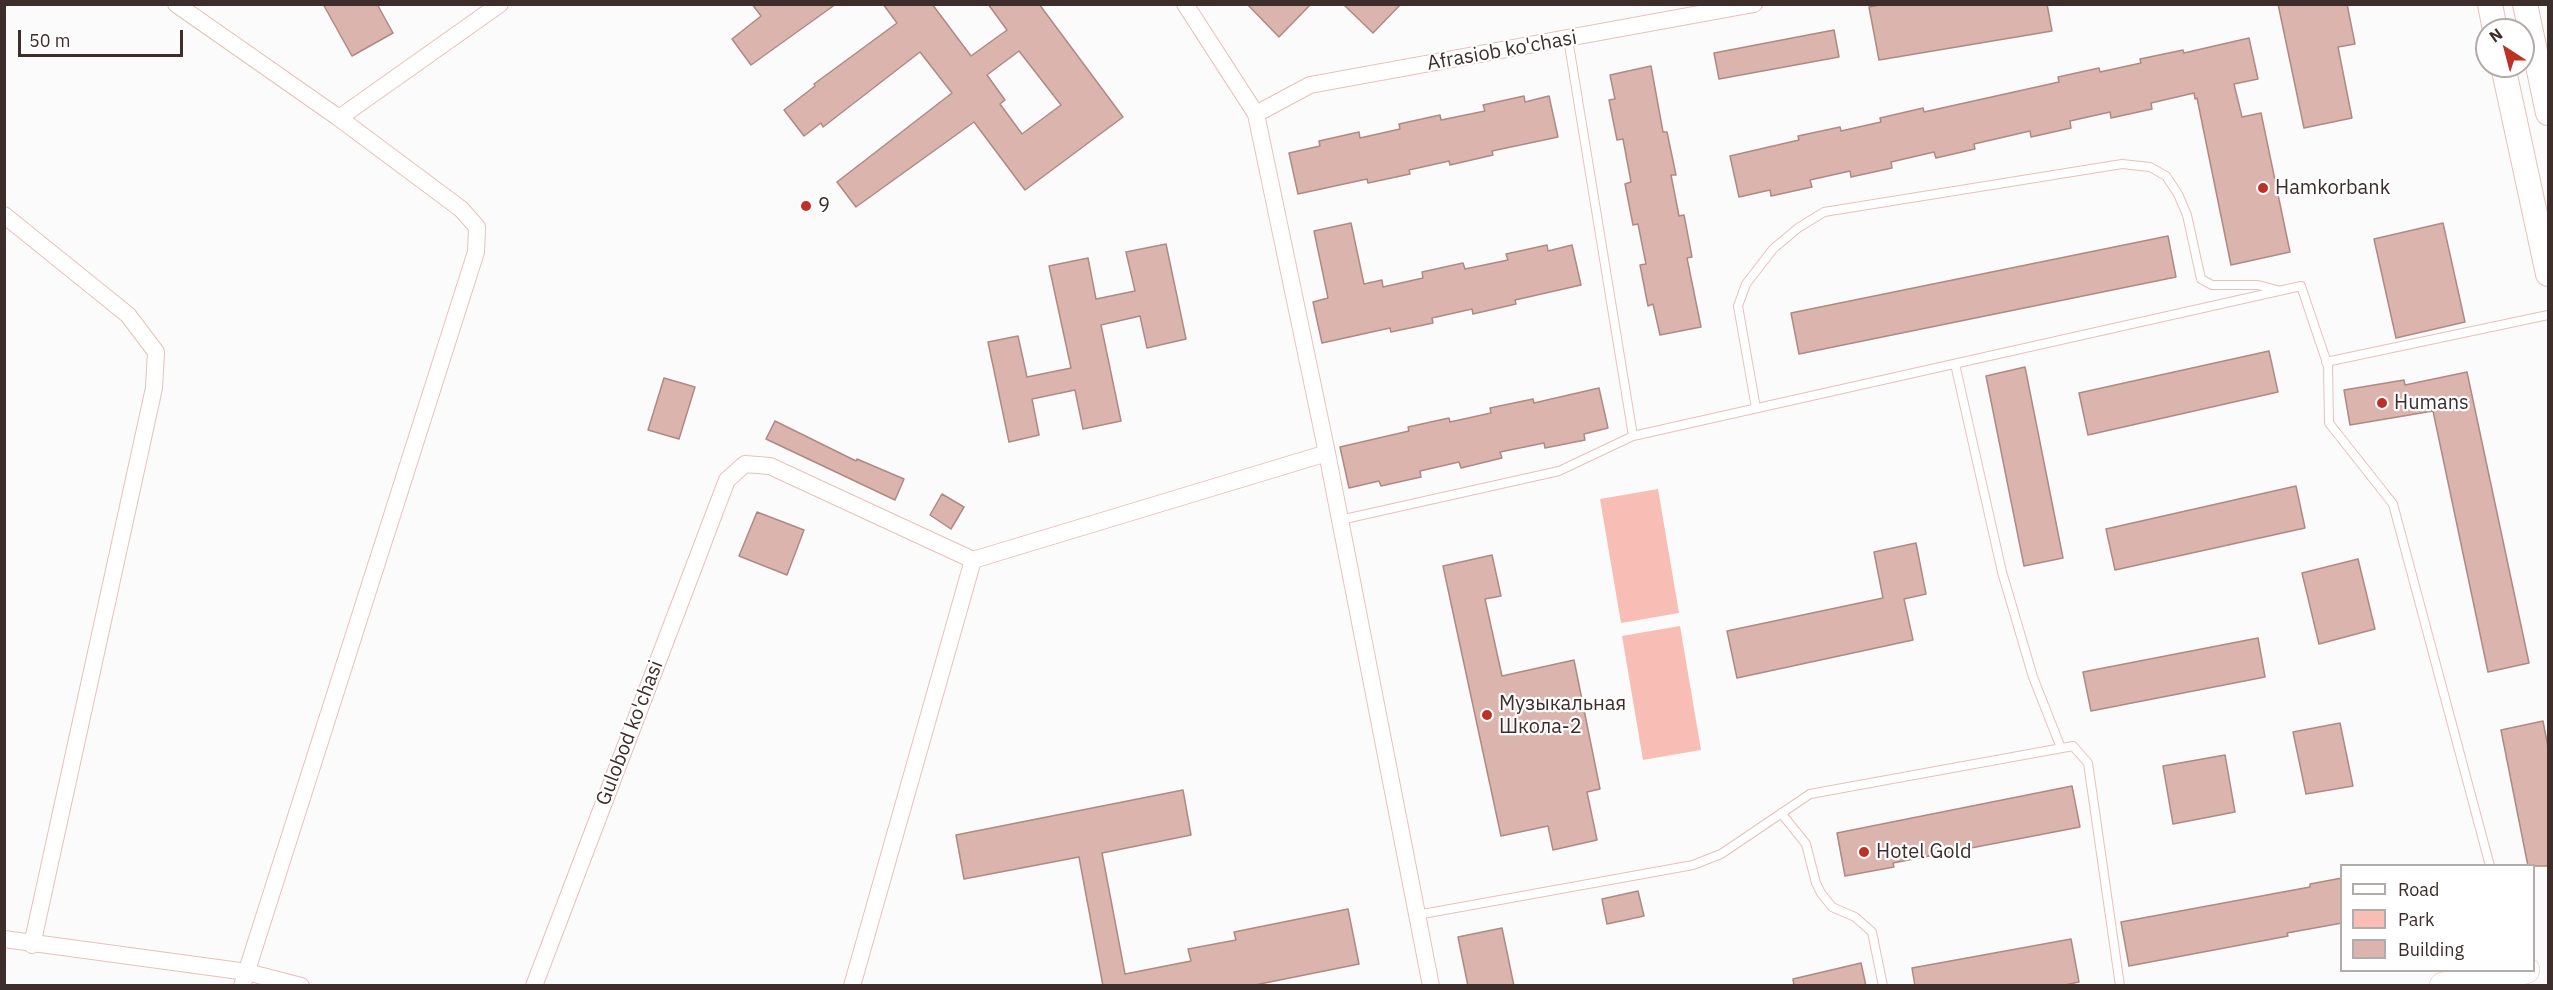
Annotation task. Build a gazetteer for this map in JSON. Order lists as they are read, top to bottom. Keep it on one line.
{"streets":{"street":["Afrasiob ko'chasi","Gulobod ko'chasi"]},"places":["Hamkorbank","9","Humans","Музыкальная Школа-2","Hotel Gold"],"legend":["Road","Park","Building"],"scale_bar":"50 m","north":"top left"}
